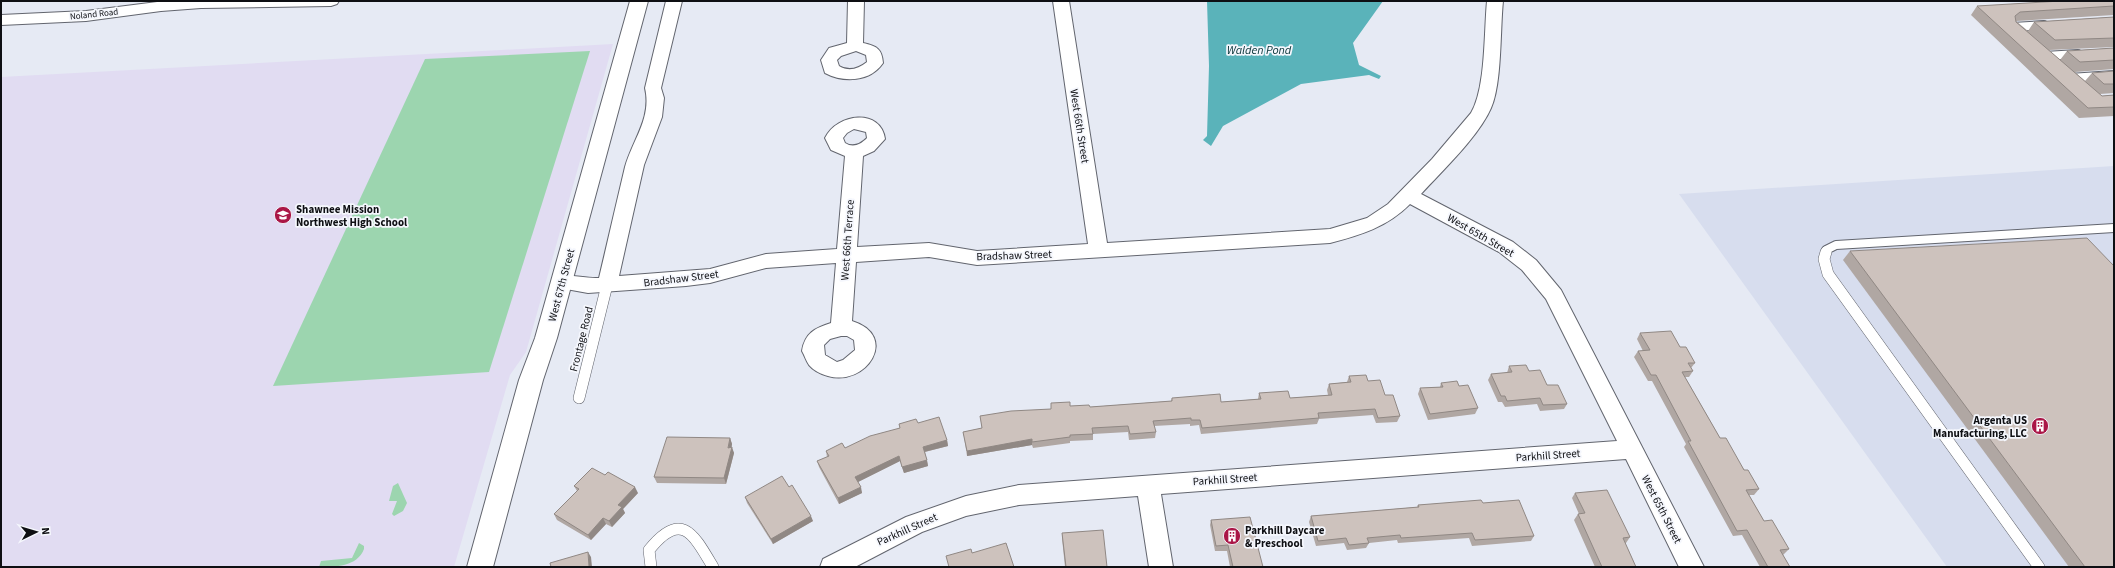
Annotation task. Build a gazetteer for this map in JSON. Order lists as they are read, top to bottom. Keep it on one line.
{"streets":{"street":["Noland Road","West 66th Street","West 65th Street","West 66th Terrace","Bradshaw Street","West 67th Street","Parkhill Street"],"lane":["Frontage Road"]},"crossings":[["West 66th Street","Bradshaw Street"],["West 65th Street","Bradshaw Street"],["West 65th Street","Parkhill Street"],["West 66th Terrace","Bradshaw Street"],["Bradshaw Street","West 67th Street"],["Bradshaw Street","Frontage Road"]],"water":["Walden Pond"],"places":{"school or university":["Shawnee Mission Northwest High School"],"building":["Argenta US Manufacturing, LLC","Parkhill Daycare & Preschool"]},"north":"right"}
